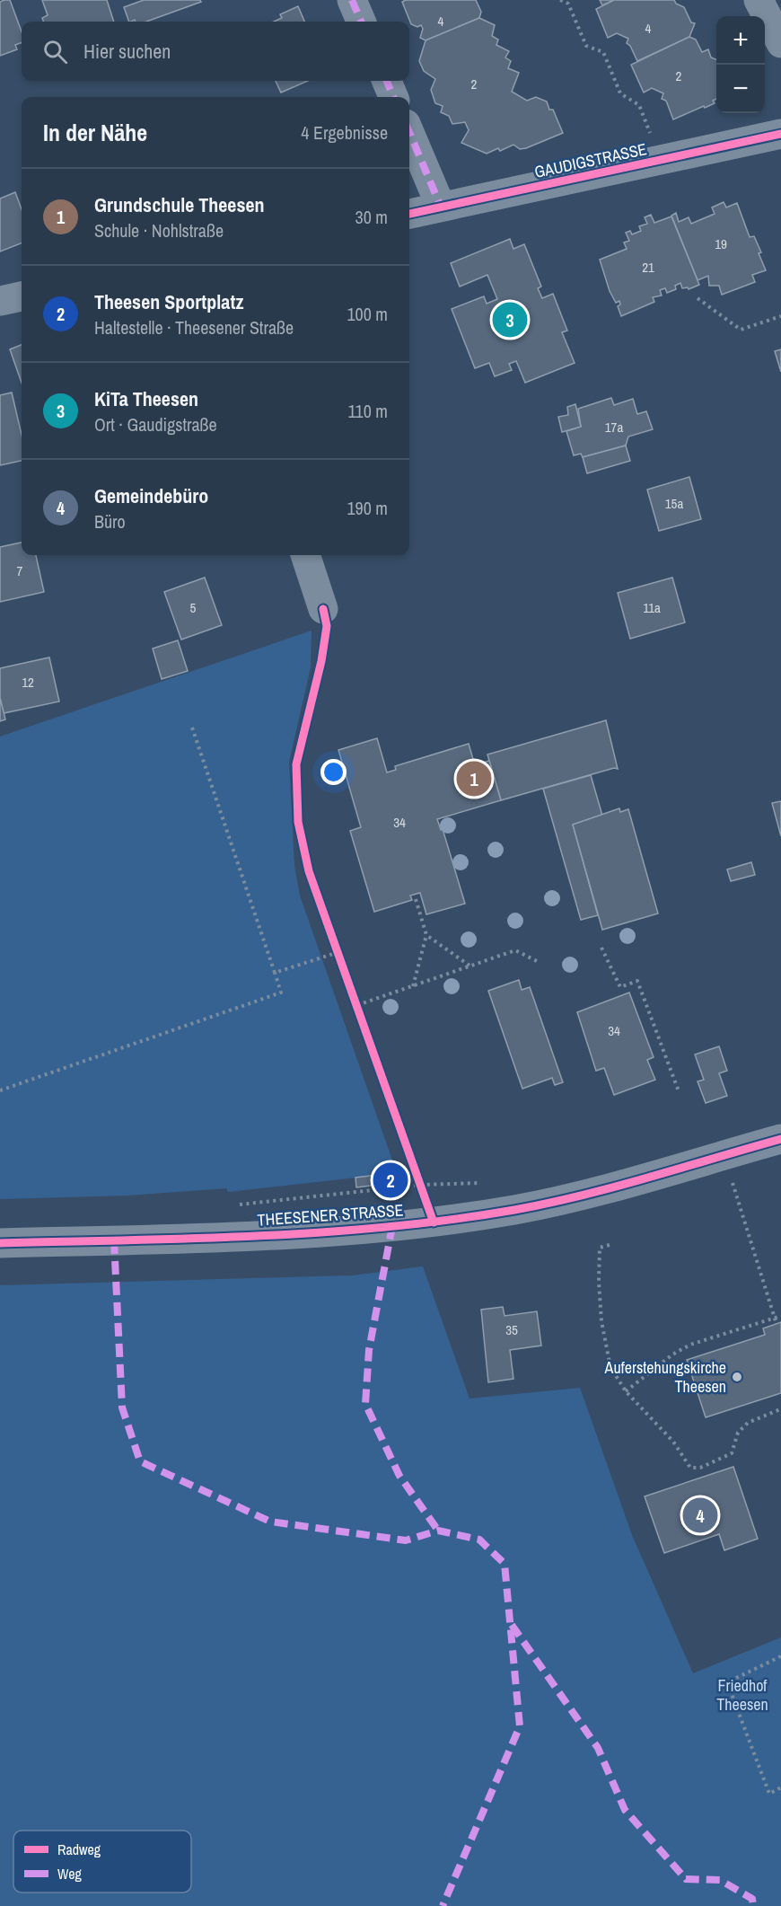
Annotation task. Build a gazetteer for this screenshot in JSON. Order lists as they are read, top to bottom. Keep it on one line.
{"streets":{"street":["GAUDIGSTRASSE","THEESENER STRASSE"]},"parks":["Friedhof Theesen"],"places":["Auferstehungskirche Theesen"],"house_numbers":["4","4","2","2","19","21","17a","15a","7","5","11a","12","34","34","35"],"legend":["Radweg","Weg"],"page":{"map_buttons":["+","−"],"search":"Hier suchen","heading":["In der Nähe","4 Ergebnisse"],"list":[{"mark":"1","name":"Grundschule Theesen","note":"Schule · Nohlstraße","value":"30 m"},{"mark":"2","name":"Theesen Sportplatz","note":"Haltestelle · Theesener Straße","value":"100 m"},{"mark":"3","name":"KiTa Theesen","note":"Ort · Gaudigstraße","value":"110 m"},{"mark":"4","name":"Gemeindebüro","note":"Büro","value":"190 m"}],"pins":["3","1","2","4"]}}
